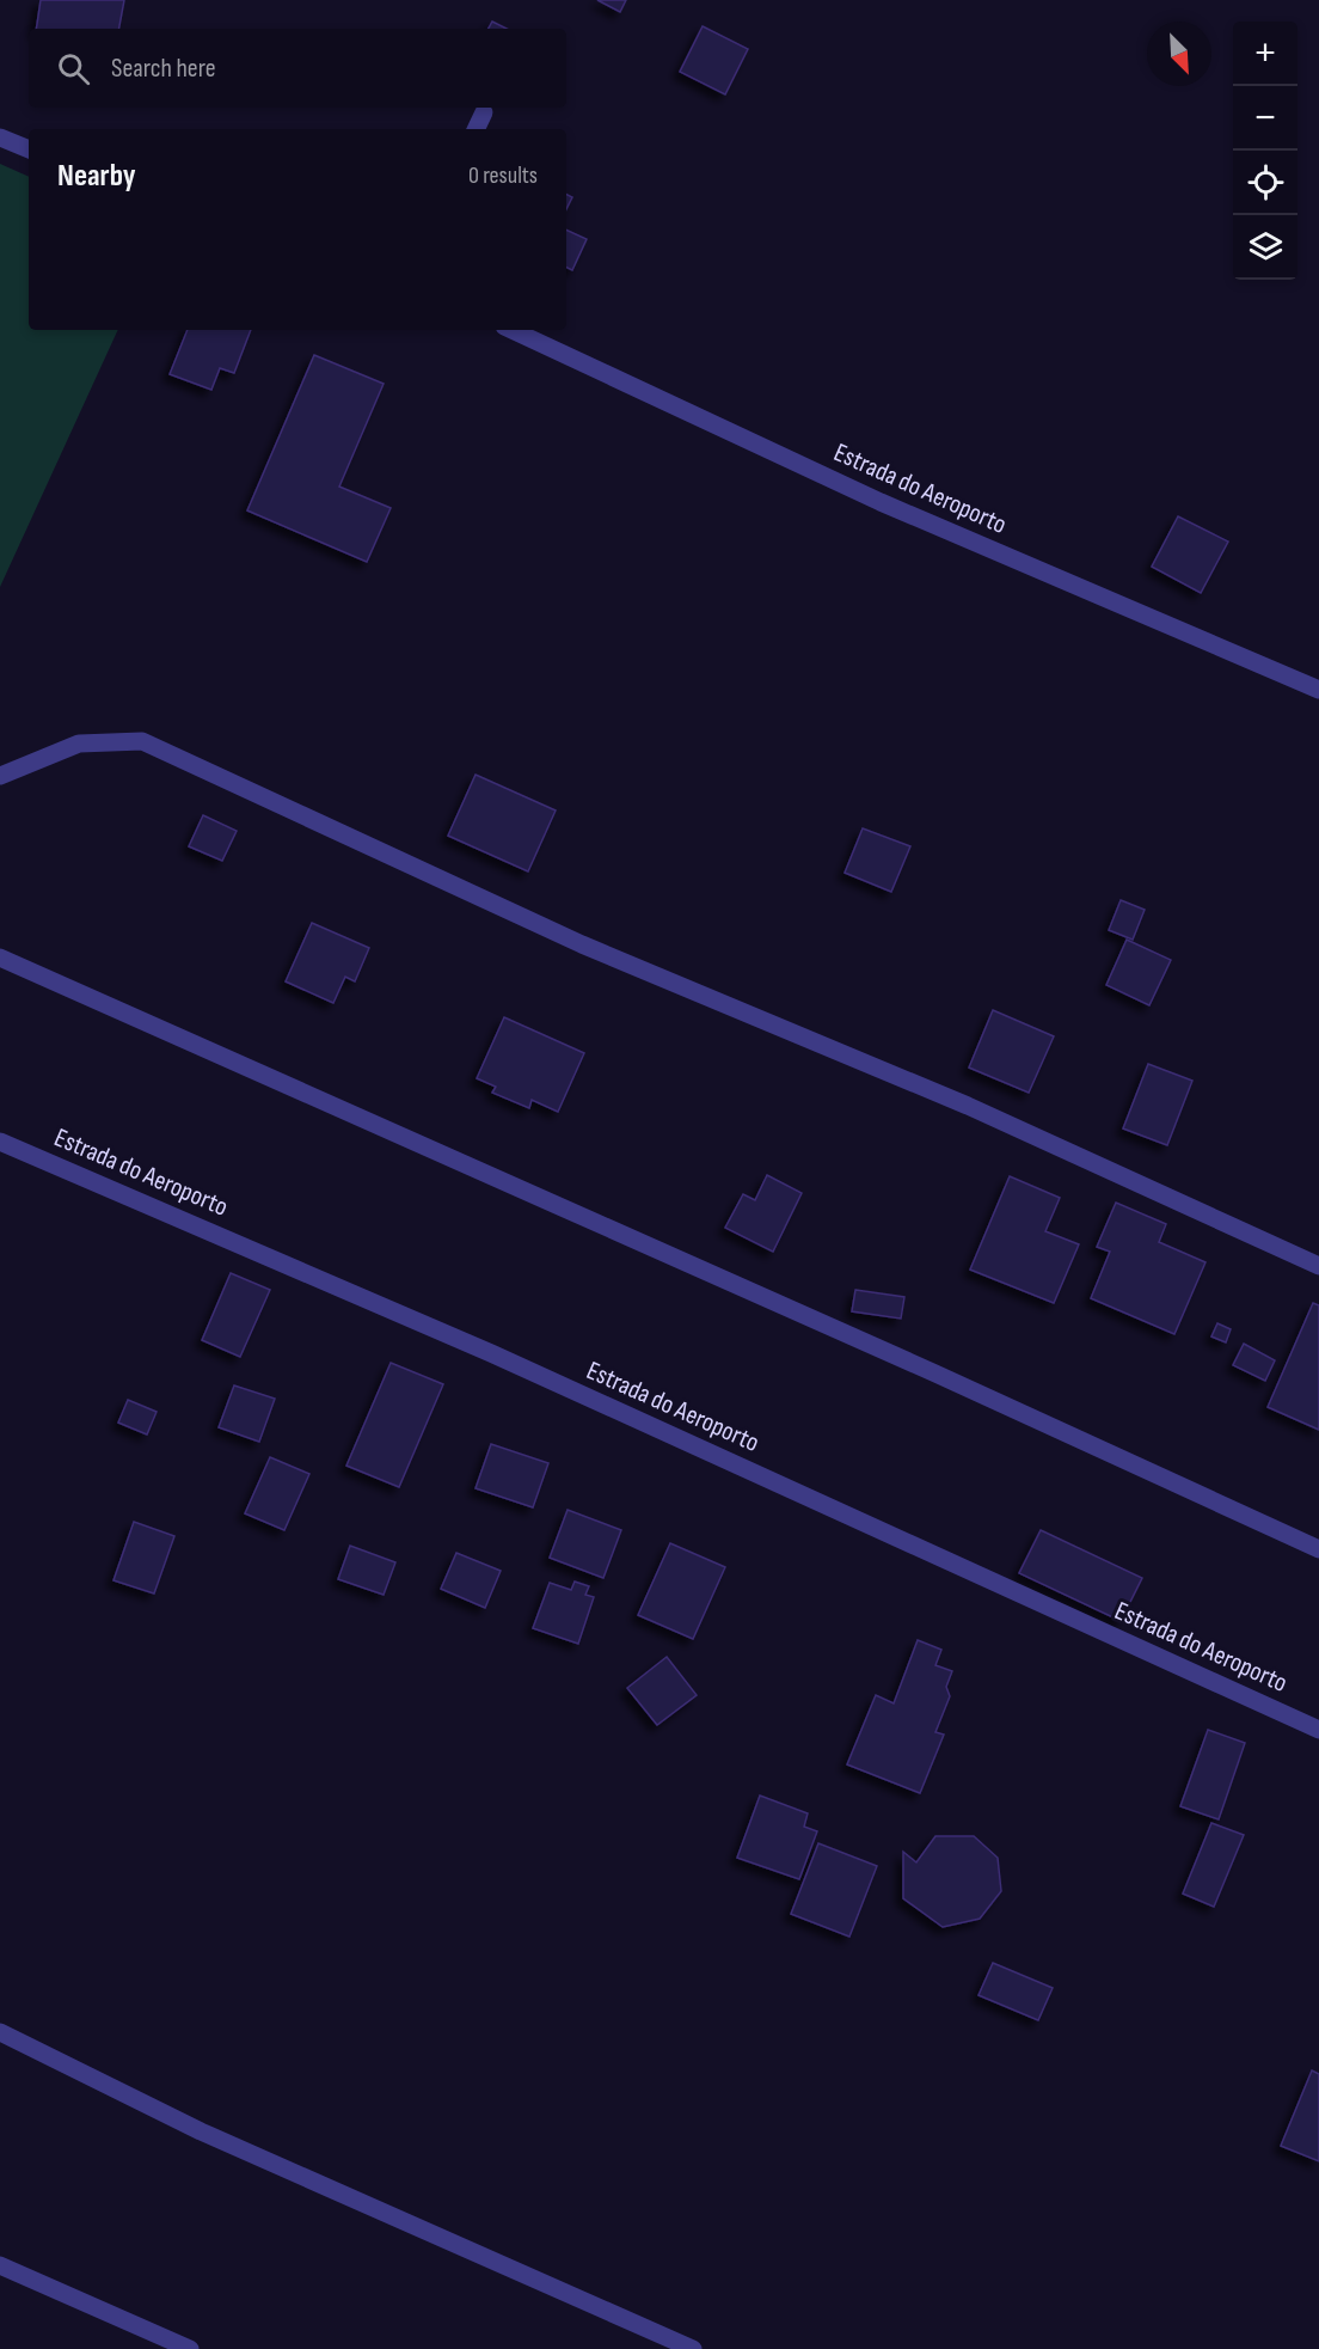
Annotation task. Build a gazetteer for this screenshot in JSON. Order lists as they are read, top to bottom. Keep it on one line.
{"streets":{"street":["Estrada do Aeroporto"]},"north":"bottom right","page":{"map_buttons":["+","−"],"search":"Search here","heading":["Nearby","0 results"]}}
